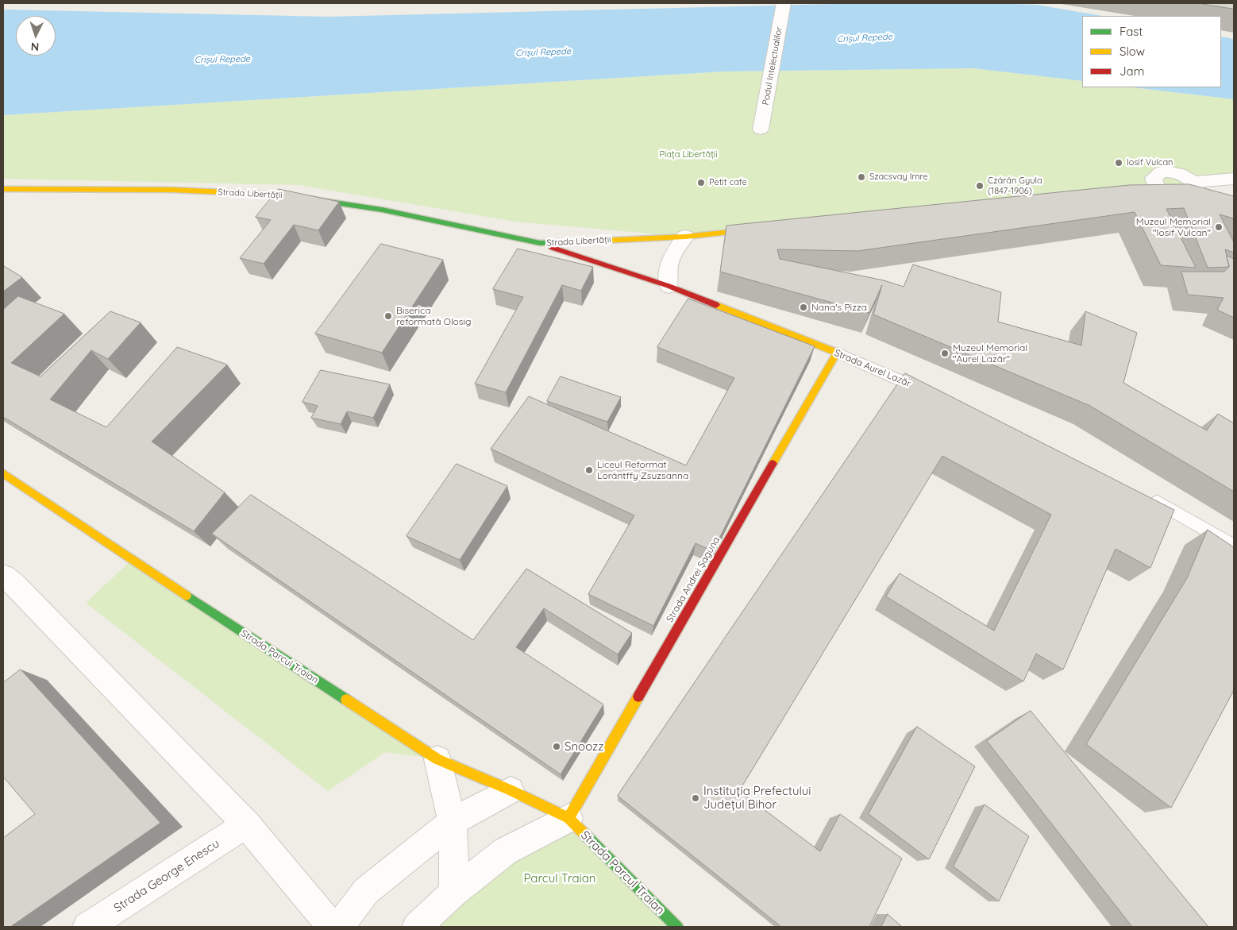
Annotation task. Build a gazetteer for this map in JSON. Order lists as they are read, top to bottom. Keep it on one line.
{"streets":{"street":["Podul Intelectualilor","Strada Libertății","Strada Aurel Lazăr","Strada Andrei Șaguna","Strada Parcul Traian","Strada George Enescu"]},"crossings":[["Strada Libertății","Strada Aurel Lazăr"],["Strada Aurel Lazăr","Strada Andrei Șaguna"],["Strada Andrei Șaguna","Strada Parcul Traian"]],"water":["Crișul Repede"],"parks":["Piața Libertății","Parcul Traian"],"places":["Iosif Vulcan","Szacsvay Imre","Petit cafe","Czárán Gyula (1847-1906)","Muzeul Memorial \"Iosif Vulcan\"","Nana's Pizza","Biserica reformată Olosig","Muzeul Memorial \"Aurel Lazăr\"","Liceul Reformat Lorántffy Zsuzsanna","Snoozz","Instituția Prefectului Județul Bihor"],"legend":["Fast","Slow","Jam"],"north":"bottom"}
